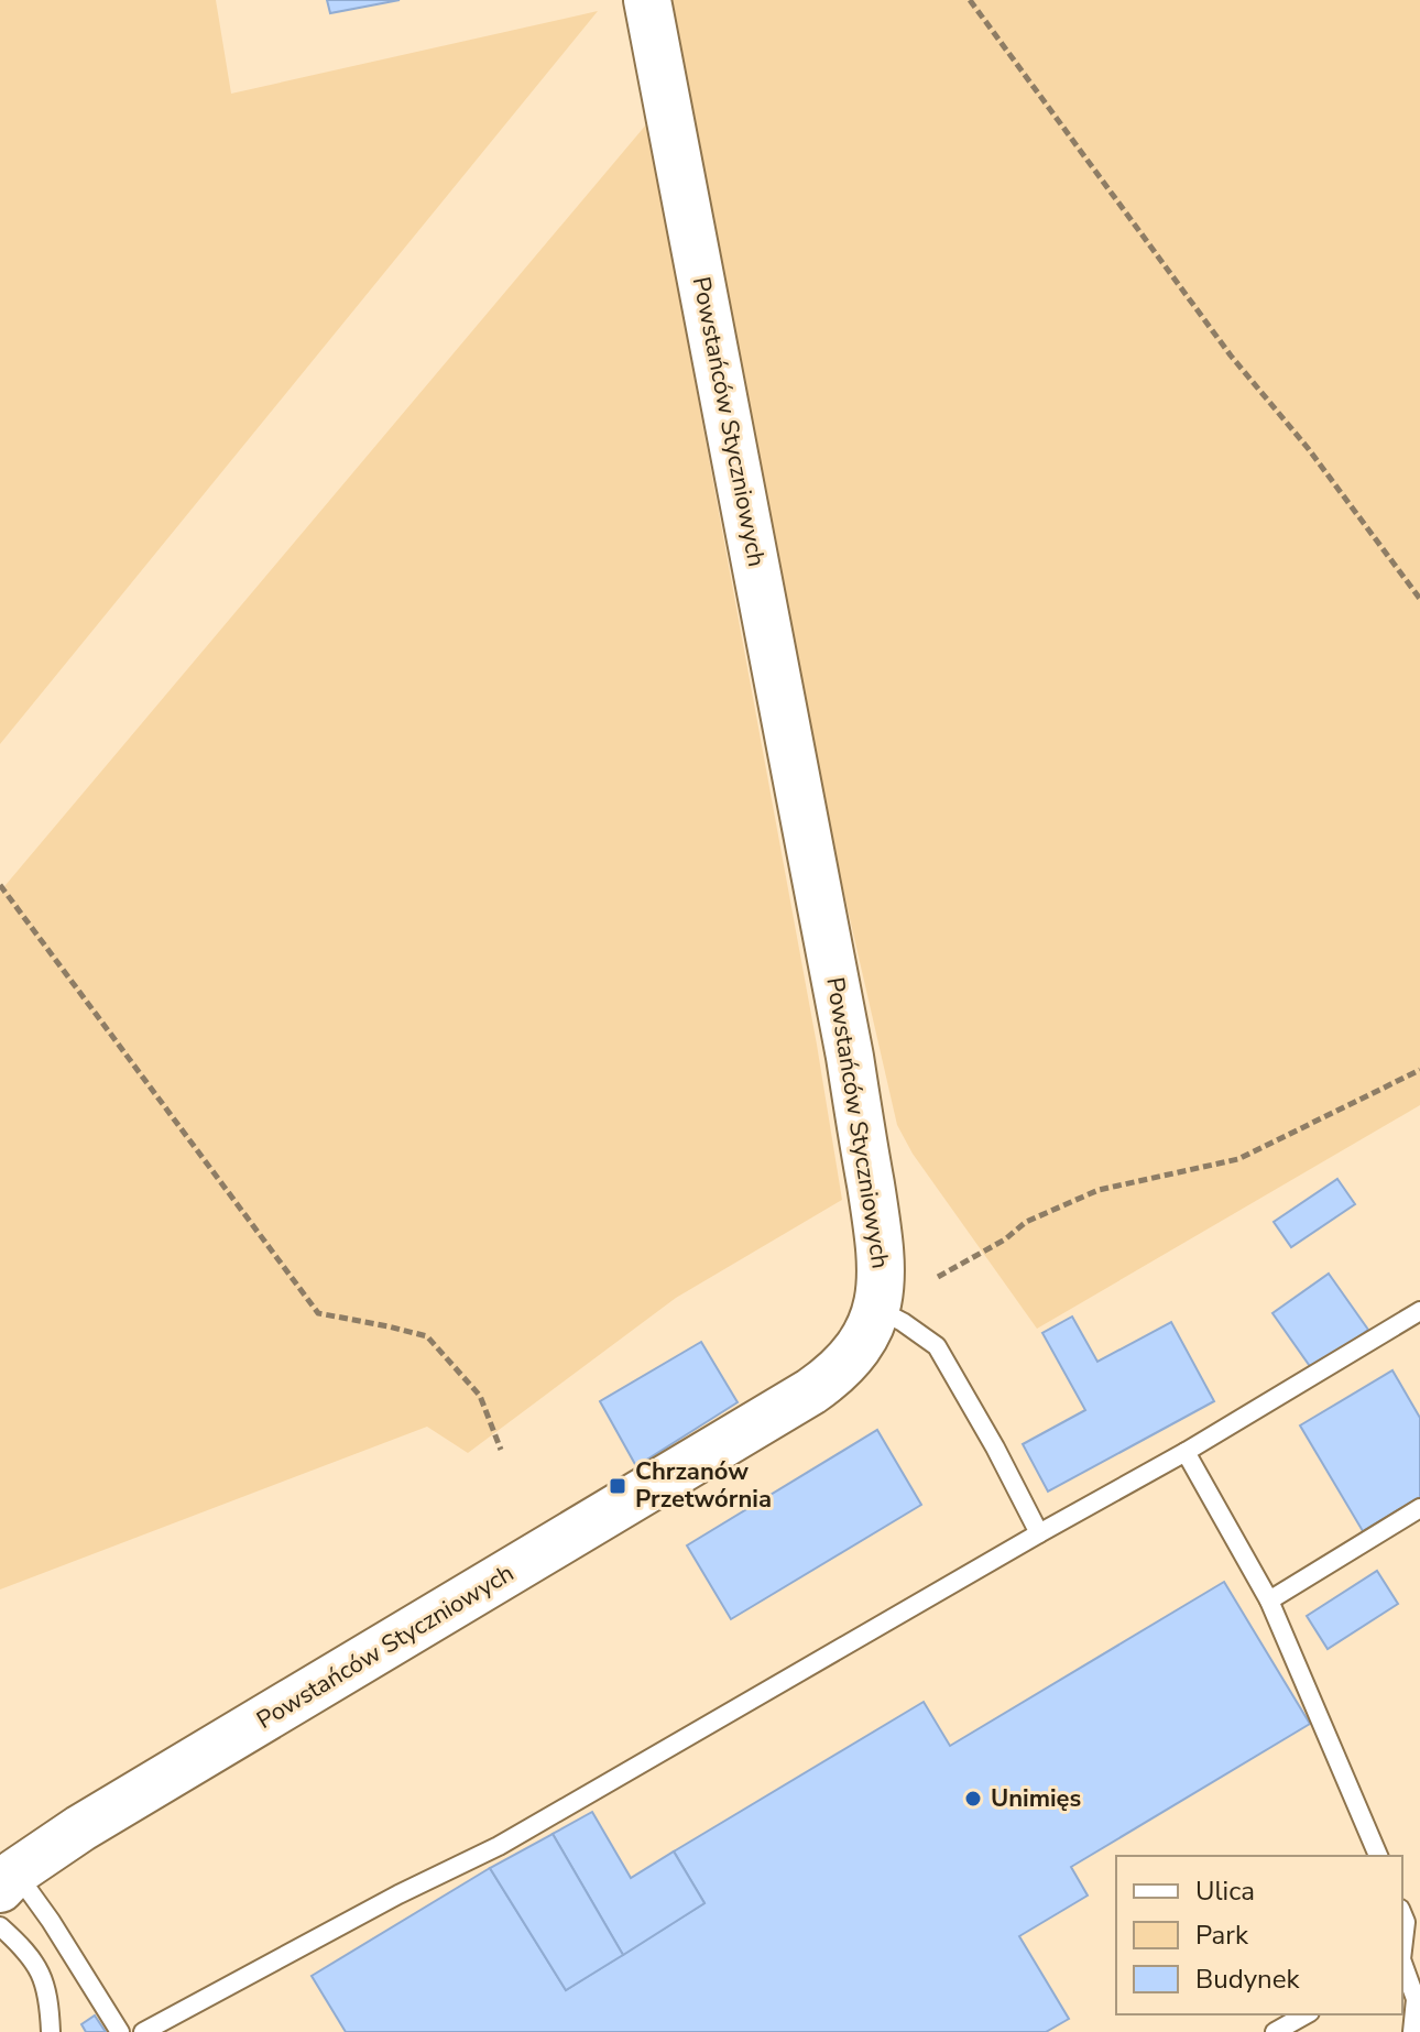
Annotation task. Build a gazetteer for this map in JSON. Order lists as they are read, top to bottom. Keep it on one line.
{"streets":{"street":["Powstańców Styczniowych"]},"places":{"transit":["Chrzanów Przetwórnia"],"other":["Unimięs"]},"legend":["Ulica","Park","Budynek"]}
